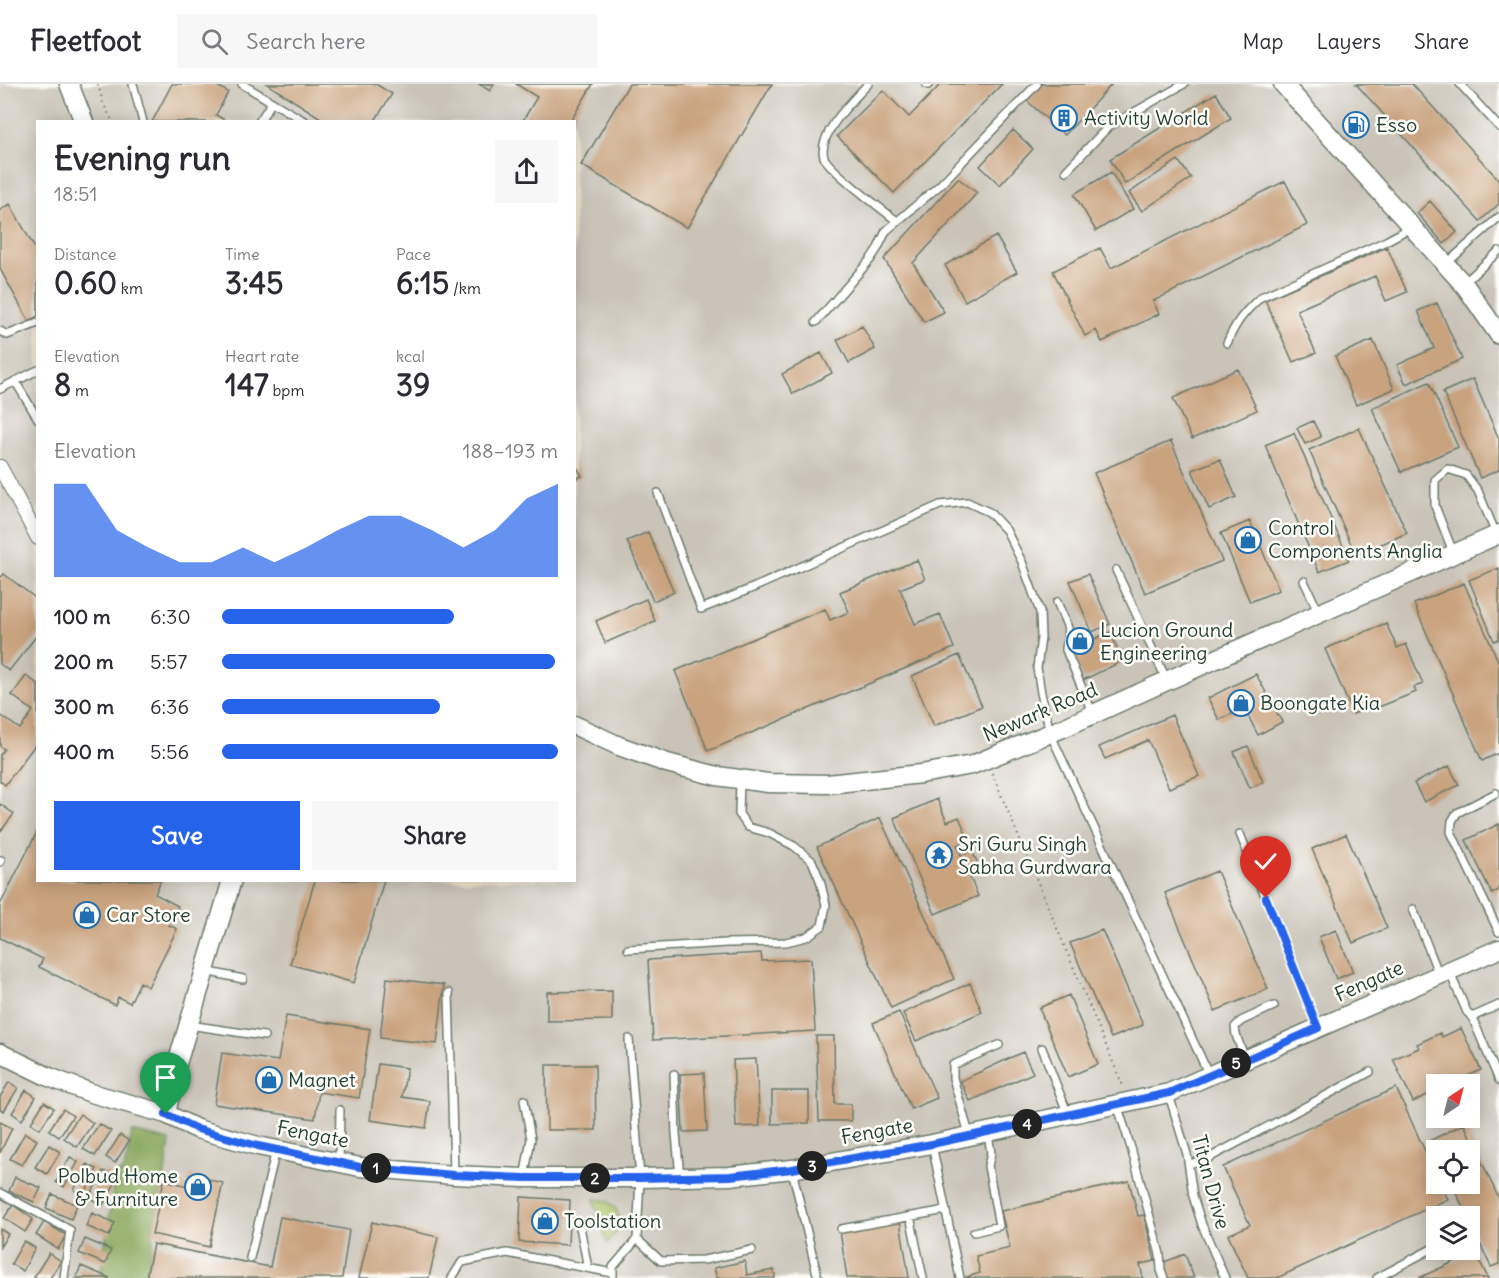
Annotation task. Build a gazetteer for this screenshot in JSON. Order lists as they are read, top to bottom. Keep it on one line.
{"streets":{"street":["Newark Road","Fengate"],"lane":["Titan Drive"]},"crossings":[["Fengate","Titan Drive"]],"places":{"building":["Activity World"],"fuel station":["Esso"],"shop":["Control Components Anglia","Lucion Ground Engineering","Boongate Kia","Car Store","Magnet","Polbud Home & Furniture","Toolstation"],"temple":["Sri Guru Singh Sabha Gurdwara"]},"north":"top right","page":{"header":"Fleetfoot","search":"Search here","nav":["Map","Layers","Share"],"heading":["Evening run","18:51"],"stats":[["Distance","0.60 km"],["Time","3:45"],["Pace","6:15 /km"],["Elevation","8 m"],["Heart rate","147 bpm"],["kcal","39"]],"chart":["Elevation","188–193 m"],"list":[{"name":"100 m","note":"6:30"},{"name":"200 m","note":"5:57"},{"name":"300 m","note":"6:36"},{"name":"400 m","note":"5:56"}],"buttons":["Save","Share"],"pins":["5","4","3","1","2"]}}
